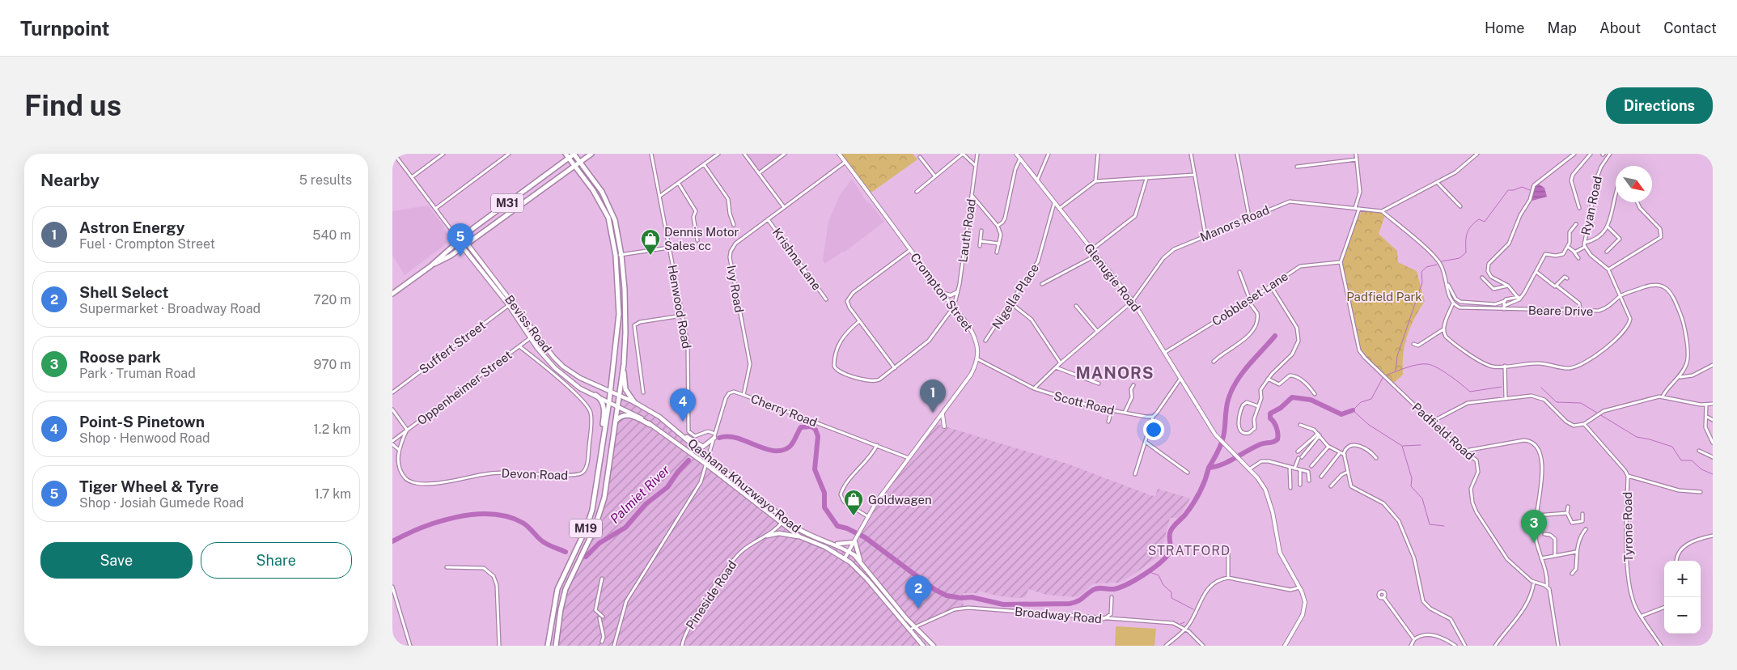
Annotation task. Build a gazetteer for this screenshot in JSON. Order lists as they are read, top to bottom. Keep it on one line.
{"streets":{"main road":["M31","Beviss Road","Qashana Khuzwayo Road","M19"],"street":["Ryan Road","Manors Road","Lauth Road","Krishna Lane","Glenugie Road","Ivy Road","Crompton Street","Nigella Place","Cobbleset Lane","Henwood Road","Beare Drive","Suffert Street","Oppenheimer Street","Scott Road","Cherry Road","Padfield Road","Devon Road","Tyrone Road","Pineside Road","Broadway Road"]},"crossings":[["M31","Beviss Road"],["M31","M19"],["Ryan Road","Beare Drive"],["Manors Road","Glenugie Road"],["Manors Road","Scott Road"],["Lauth Road","Crompton Street"],["Krishna Lane","Ivy Road"],["Glenugie Road","Nigella Place"],["Glenugie Road","Cobbleset Lane"],["Ivy Road","Crompton Street"],["Ivy Road","Cherry Road"],["Crompton Street","Scott Road"],["Crompton Street","Cherry Road"],["Crompton Street","Qashana Khuzwayo Road"],["Cobbleset Lane","Padfield Road"],["Henwood Road","Cherry Road"],["Beviss Road","Suffert Street"],["Beviss Road","Oppenheimer Street"],["Beviss Road","Qashana Khuzwayo Road"],["Beviss Road","M19"],["Oppenheimer Street","Devon Road"],["Cherry Road","Qashana Khuzwayo Road"],["Qashana Khuzwayo Road","M19"],["Qashana Khuzwayo Road","Pineside Road"],["Qashana Khuzwayo Road","Broadway Road"]],"districts":["MANORS","STRATFORD"],"water":["Palmiet River"],"parks":["Padfield Park"],"places":{"shop":["Dennis Motor Sales cc","Goldwagen"]},"north":"bottom right","page":{"header":"Turnpoint","nav":["Home","Map","About","Contact"],"buttons":["Directions",["Save","Share"]],"title":"Find us","heading":["Nearby","5 results"],"list":[{"mark":"1","name":"Astron Energy","note":"Fuel · Crompton Street","value":"540 m"},{"mark":"2","name":"Shell Select","note":"Supermarket · Broadway Road","value":"720 m"},{"mark":"3","name":"Roose park","note":"Park · Truman Road","value":"970 m"},{"mark":"4","name":"Point-S Pinetown","note":"Shop · Henwood Road","value":"1.2 km"},{"mark":"5","name":"Tiger Wheel & Tyre","note":"Shop · Josiah Gumede Road","value":"1.7 km"}],"pins":["5","1","4","3","2"],"map_buttons":["+","−"]}}
